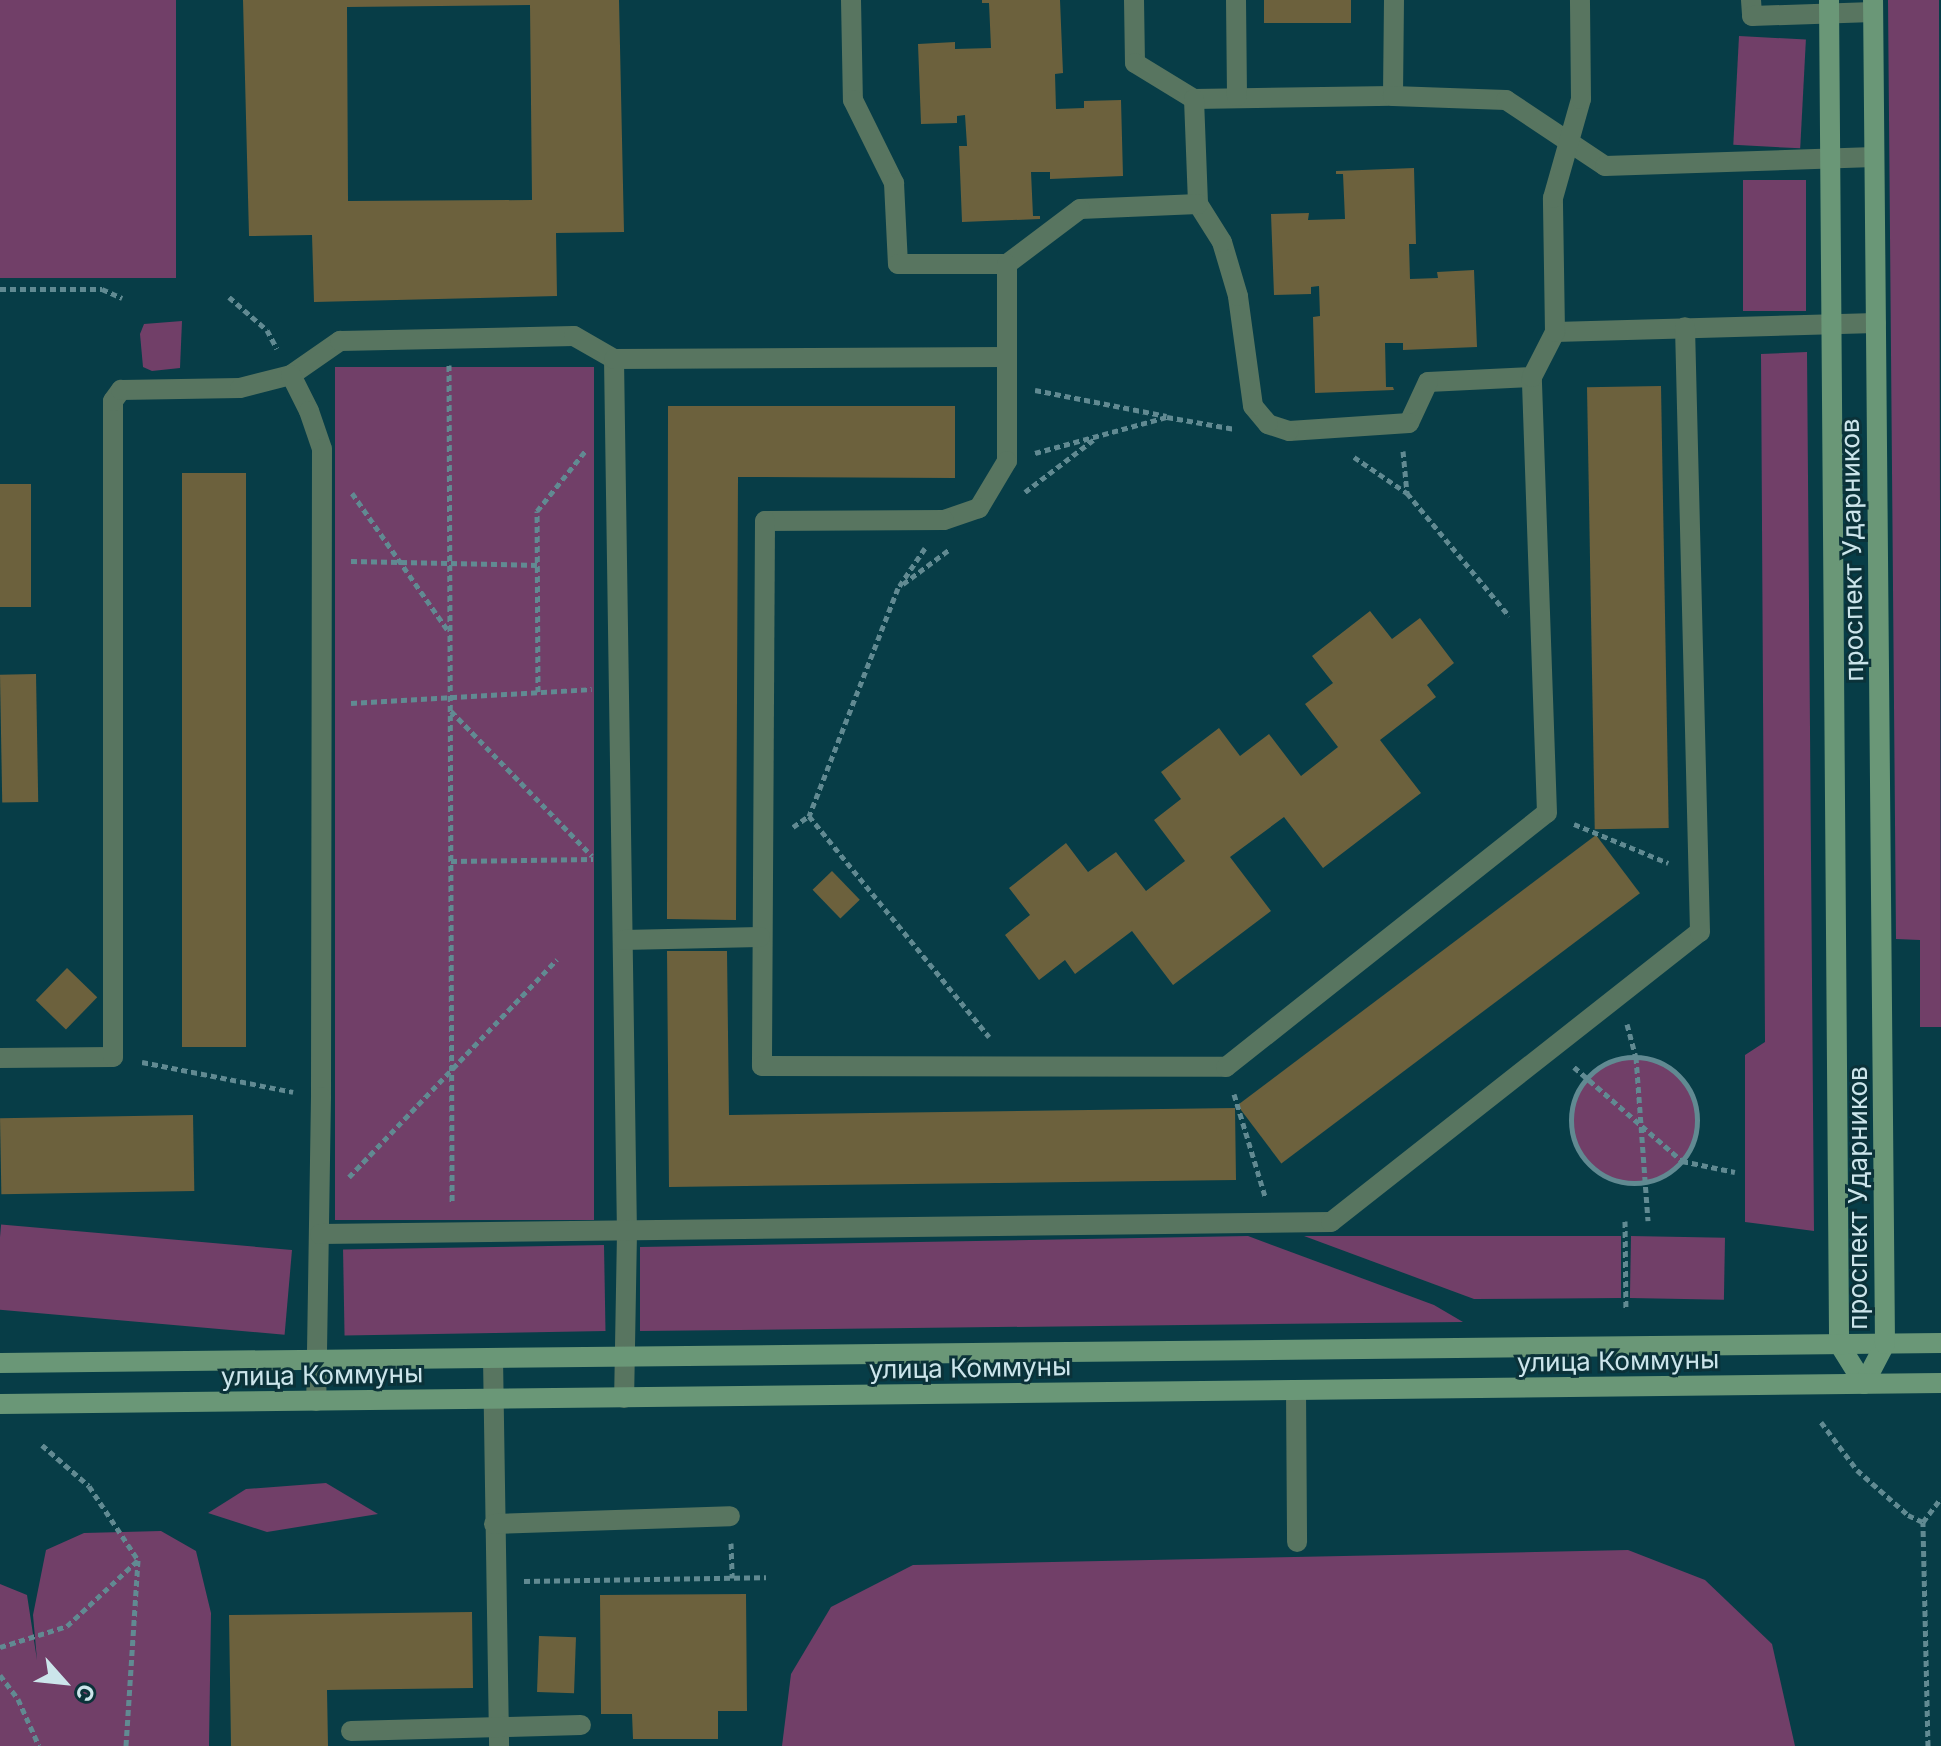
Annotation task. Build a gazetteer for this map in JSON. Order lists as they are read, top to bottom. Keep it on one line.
{"streets":{"main road":["проспект Ударников","улица Коммуны"]},"crossings":[["проспект Ударников","улица Коммуны"]],"north":"bottom right"}
